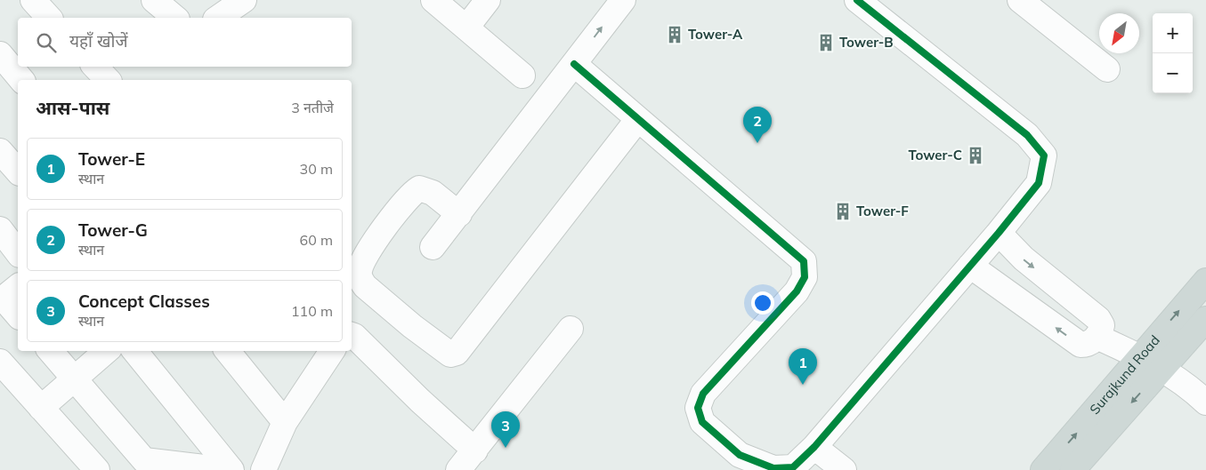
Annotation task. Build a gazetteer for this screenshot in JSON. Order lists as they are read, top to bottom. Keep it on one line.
{"streets":{"main road":["Surajkund Road"]},"places":{"building":["Tower-A","Tower-B","Tower-C","Tower-F"]},"north":"bottom left","page":{"map_buttons":["+","−"],"search":"यहाँ खोजें","heading":["आस-पास","3 नतीजे"],"pins":["2","1","3"],"list":[{"mark":"1","name":"Tower-E","note":"स्थान","value":"30 m"},{"mark":"2","name":"Tower-G","note":"स्थान","value":"60 m"},{"mark":"3","name":"Concept Classes","note":"स्थान","value":"110 m"}]}}
